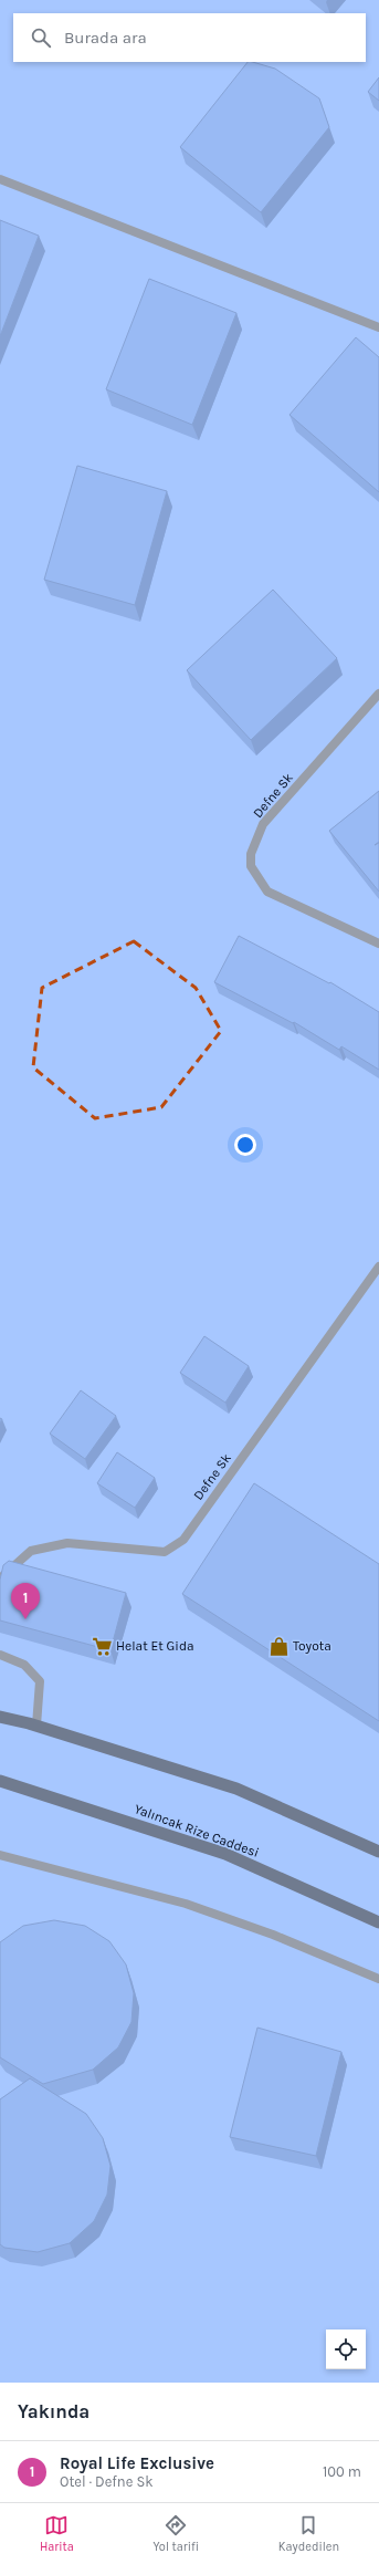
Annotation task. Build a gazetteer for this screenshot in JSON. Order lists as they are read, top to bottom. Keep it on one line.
{"streets":{"highway":["Yalıncak Rize Caddesi"],"street":["Defne Sk"]},"places":{"supermarket":["Helat Et Gida"],"shop":["Toyota"]},"page":{"search":"Burada ara","pins":"1","heading":"Yakında","list":[{"mark":"1","name":"Royal Life Exclusive","note":"Otel · Defne Sk","value":"100 m"}],"nav":["Harita","Yol tarifi","Kaydedilen"]}}
